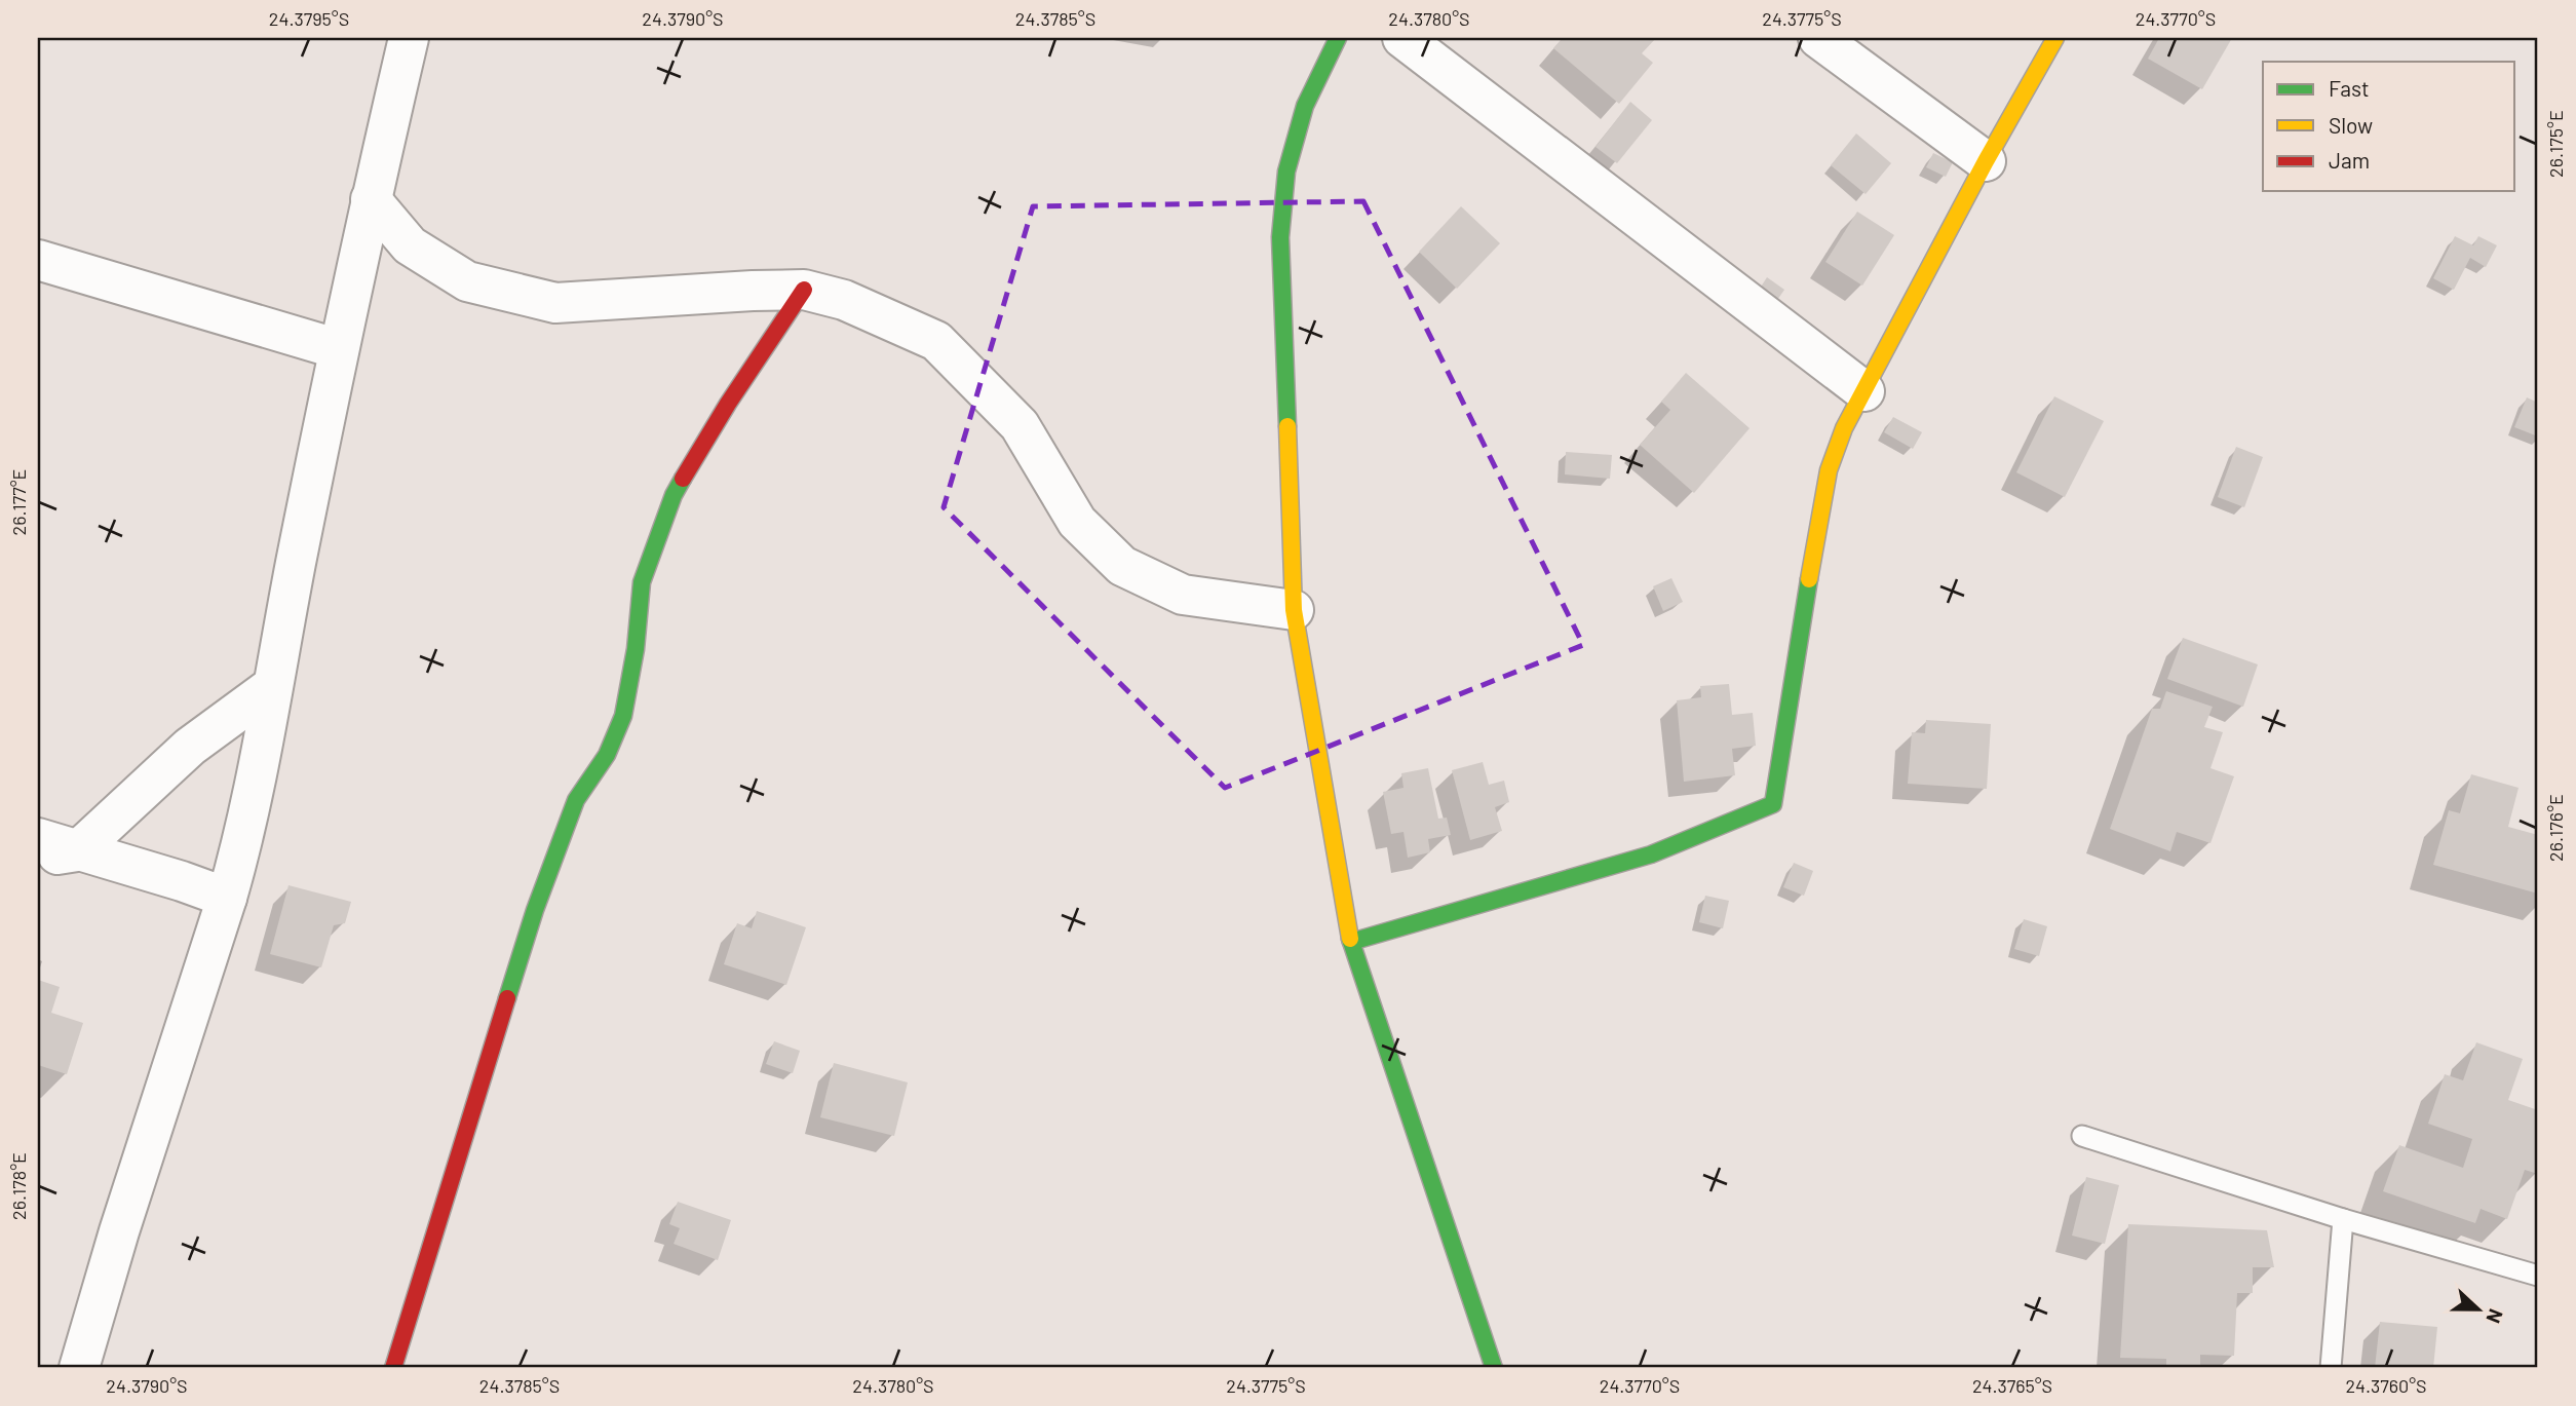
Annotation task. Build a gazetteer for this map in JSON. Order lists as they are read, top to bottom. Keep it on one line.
{"legend":["Fast","Slow","Jam"],"north":"right","coordinates":["24.3795°S","24.3790°S","24.3785°S","24.3780°S","24.3775°S","24.3770°S","26.175°E","26.177°E","26.176°E","26.178°E","24.3765°S","24.3760°S"]}
